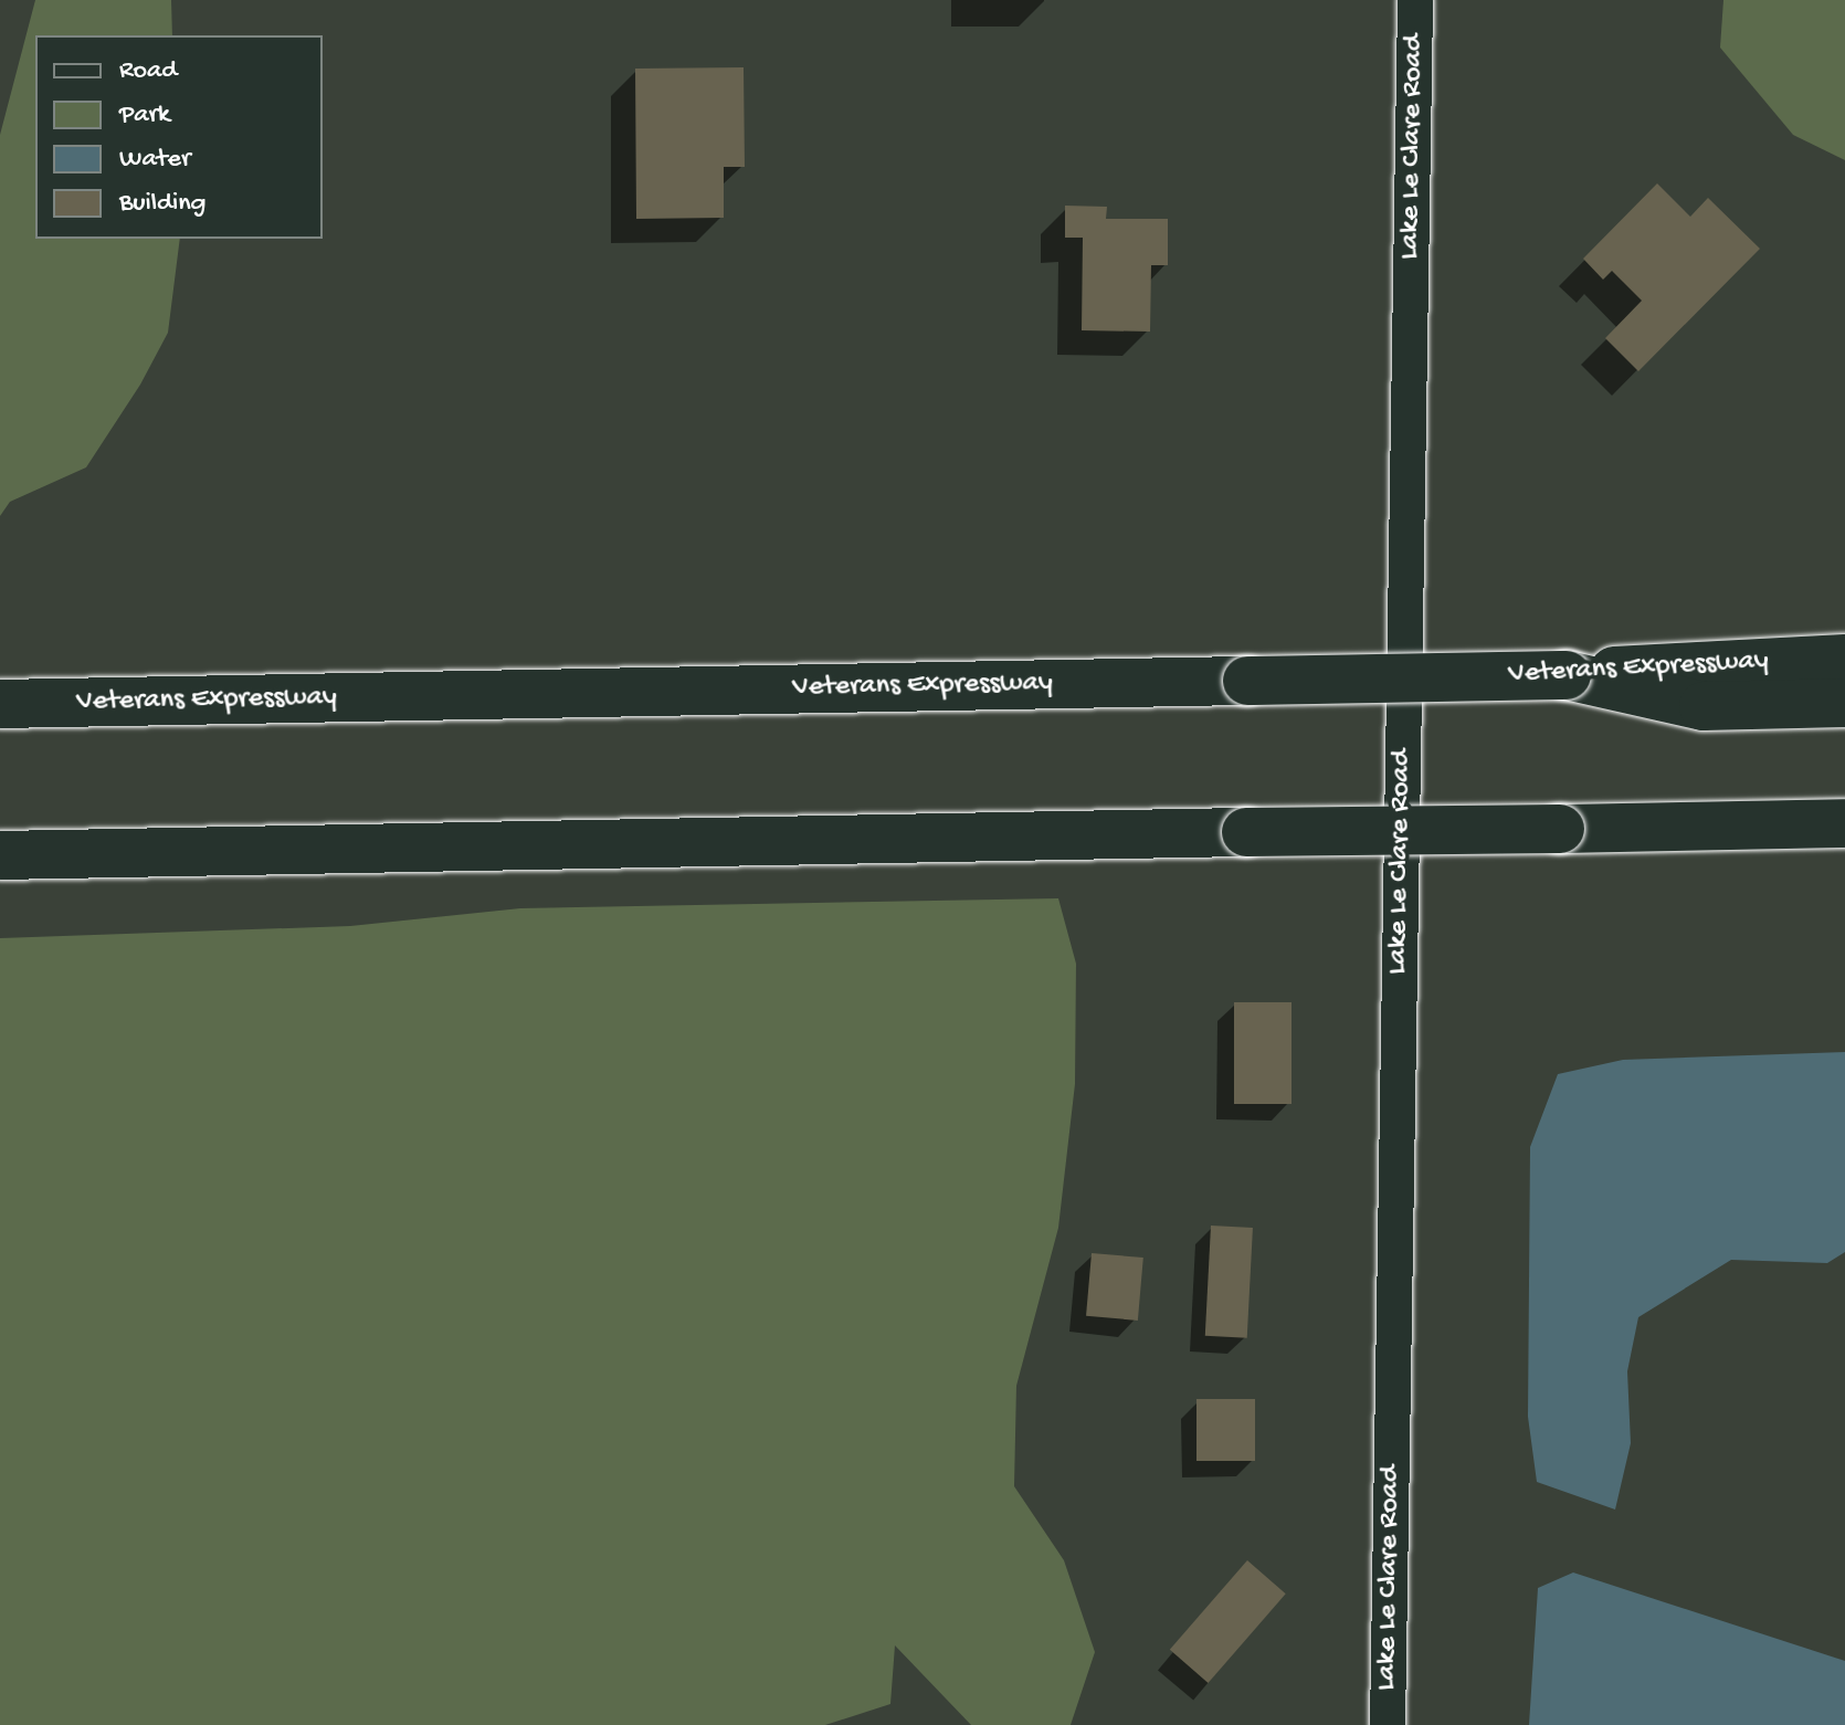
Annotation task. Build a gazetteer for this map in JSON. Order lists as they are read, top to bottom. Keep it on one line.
{"streets":{"highway":["Veterans Expressway"],"street":["Lake Le Clare Road"]},"legend":["Road","Park","Water","Building"]}
